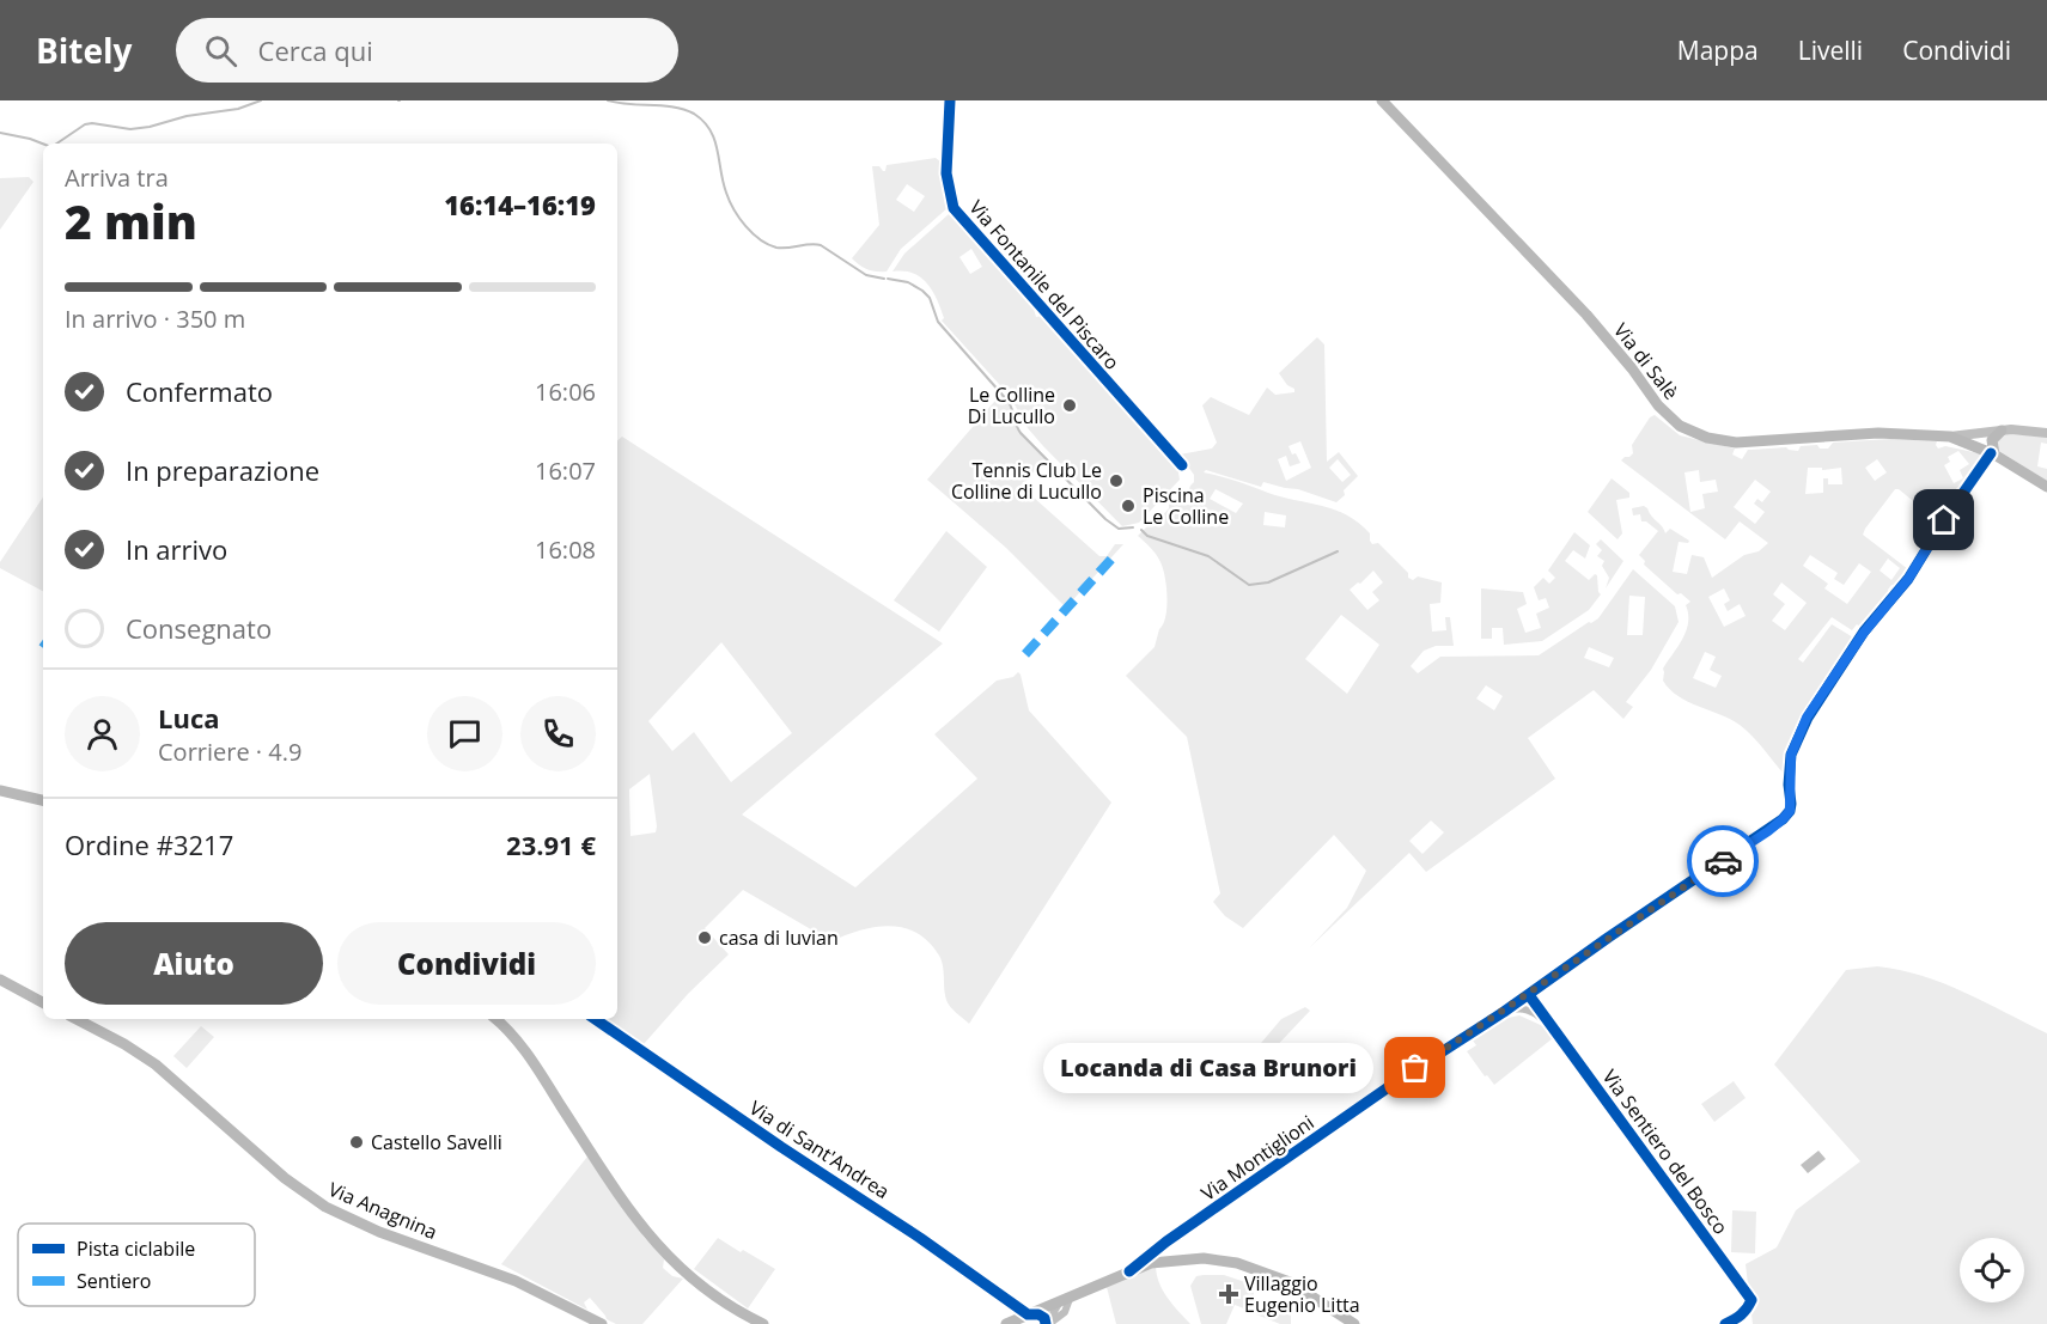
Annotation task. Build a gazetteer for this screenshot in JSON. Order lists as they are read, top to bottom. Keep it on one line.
{"streets":{"main road":["Via di Salè","Via Anagnina"],"street":["Via Fontanile del Piscaro","Via di Sant'Andrea","Via Sentiero del Bosco","Via Montiglioni"]},"crossings":[["Via di Salè","Via Montiglioni"],["Via Sentiero del Bosco","Via Montiglioni"]],"places":{"other":["Le Colline Di Lucullo","Tennis Club Le Colline di Lucullo","Piscina Le Colline","casa di luvian","Locanda di Casa Brunori","Castello Savelli"],"health":["Villaggio Eugenio Litta"]},"legend":["Pista ciclabile","Sentiero"],"page":{"header":"Bitely","search":"Cerca qui","nav":["Mappa","Livelli","Condividi"],"heading":["2 min","Arriva tra","16:14–16:19"],"panel":["Luca","Corriere · 4.9","Ordine #3217","23.91 €"],"bar":"In arrivo · 350 m","list":[["Confermato","16:06"],["In preparazione","16:07"],["In arrivo","16:08"],"Consegnato"],"buttons":["Aiuto","Condividi"],"bubble":"Locanda di Casa Brunori"}}
